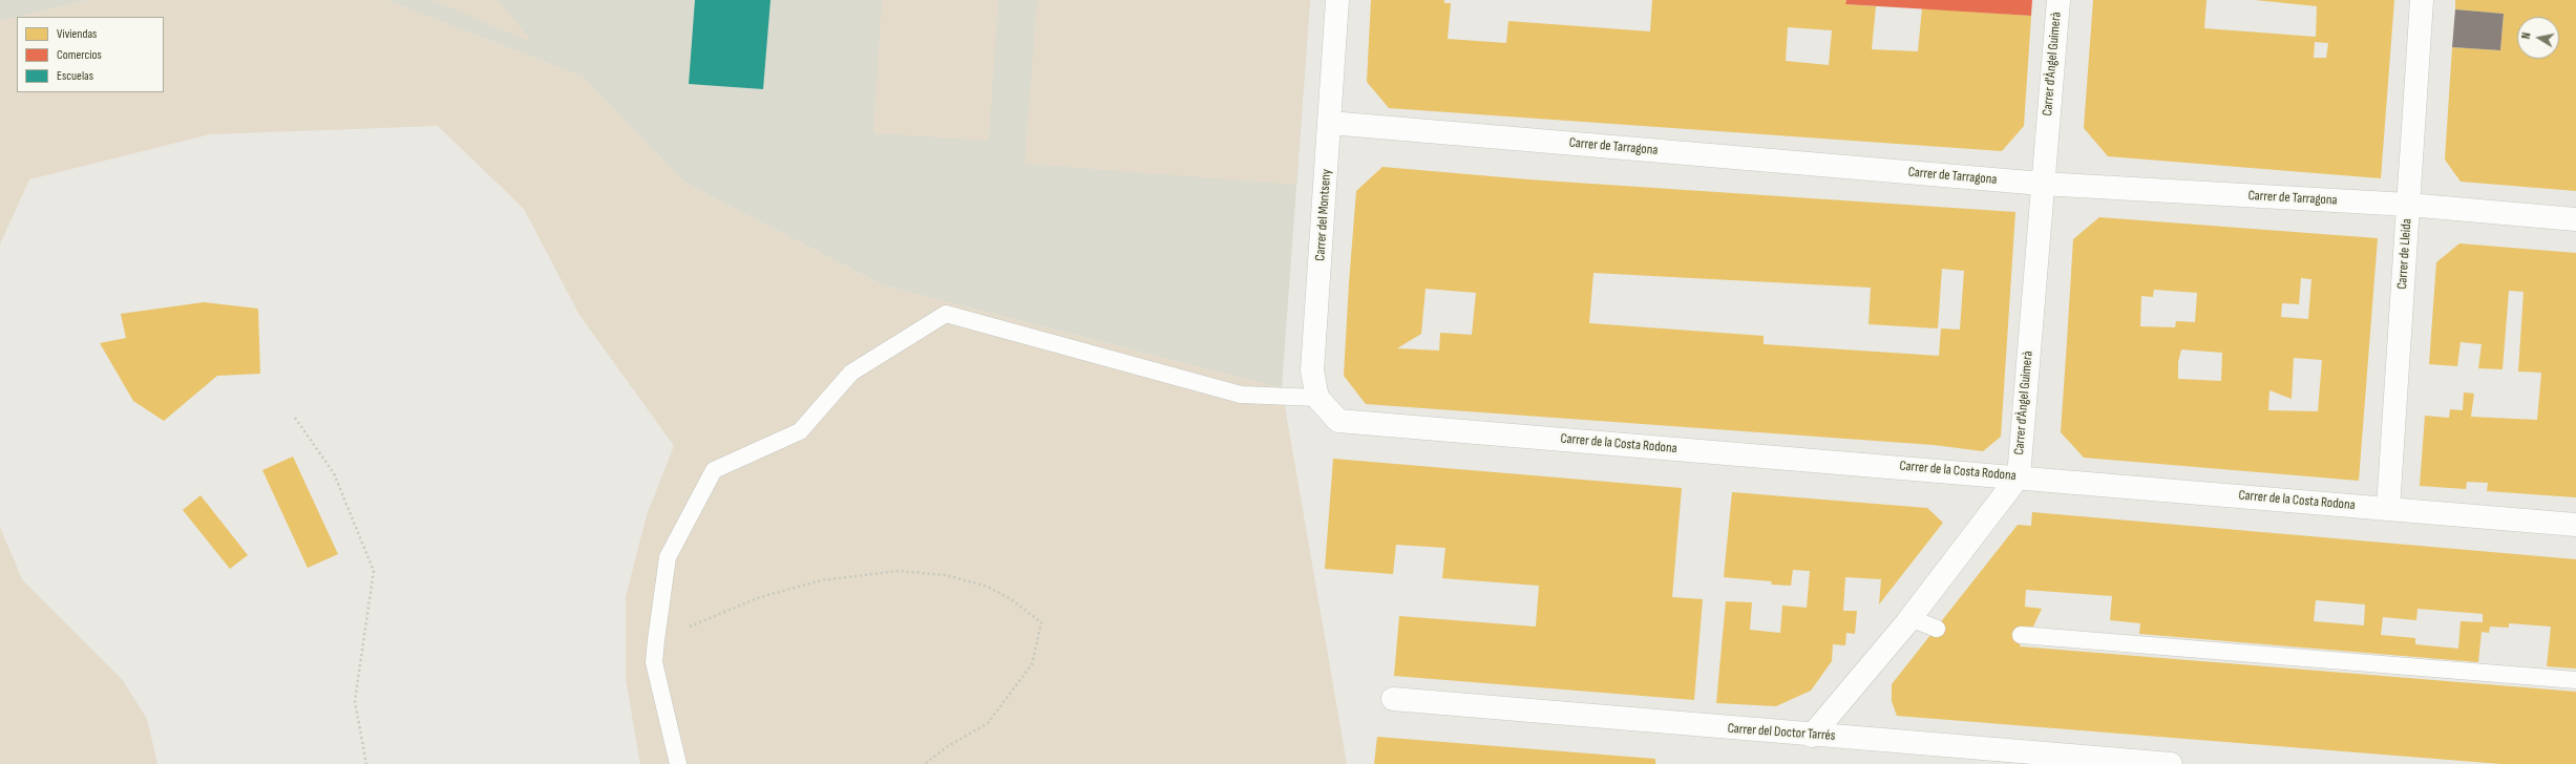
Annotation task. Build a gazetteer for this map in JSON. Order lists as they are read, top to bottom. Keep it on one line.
{"streets":{"street":["Carrer d'Àngel Guimerà","Carrer de Tarragona","Carrer del Montseny","Carrer de Lleida","Carrer de la Costa Rodona","Carrer del Doctor Tarrés"]},"crossings":[["Carrer d'Àngel Guimerà","Carrer de Tarragona"],["Carrer d'Àngel Guimerà","Carrer de la Costa Rodona"],["Carrer de Tarragona","Carrer del Montseny"],["Carrer de Tarragona","Carrer de Lleida"],["Carrer del Montseny","Carrer de la Costa Rodona"],["Carrer de Lleida","Carrer de la Costa Rodona"]],"legend":["Viviendas","Comercios","Escuelas"],"north":"left"}
